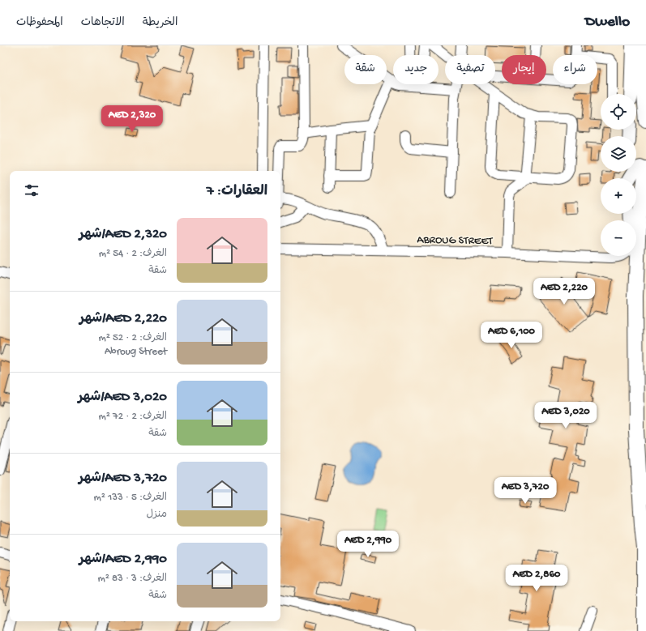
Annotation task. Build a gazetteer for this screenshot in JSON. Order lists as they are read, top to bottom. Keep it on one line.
{"streets":{"street":["ABROUG STREET"]},"page":{"header":"Dwello","nav":["الخريطة","الاتجاهات","المحفوظات"],"chip":["شراء","إيجار","تصفية","جديد","شقة"],"map_buttons":["+","−"],"price":["AED 2,320","AED 2,220","AED 6,100","AED 3,020","AED 3,720","AED 2,990","AED 2,860"],"heading":"العقارات: 7","list":[{"name":"AED 2,320/شهر","note":"الغرف: 2 · 54 m² · شقة"},{"name":"AED 2,220/شهر","note":"الغرف: 2 · 52 m² · Abroug Street"},{"name":"AED 3,020/شهر","note":"الغرف: 2 · 72 m² · شقة"},{"name":"AED 3,720/شهر","note":"الغرف: 5 · 133 m² · منزل"},{"name":"AED 2,990/شهر","note":"الغرف: 3 · 83 m² · شقة"}]}}
